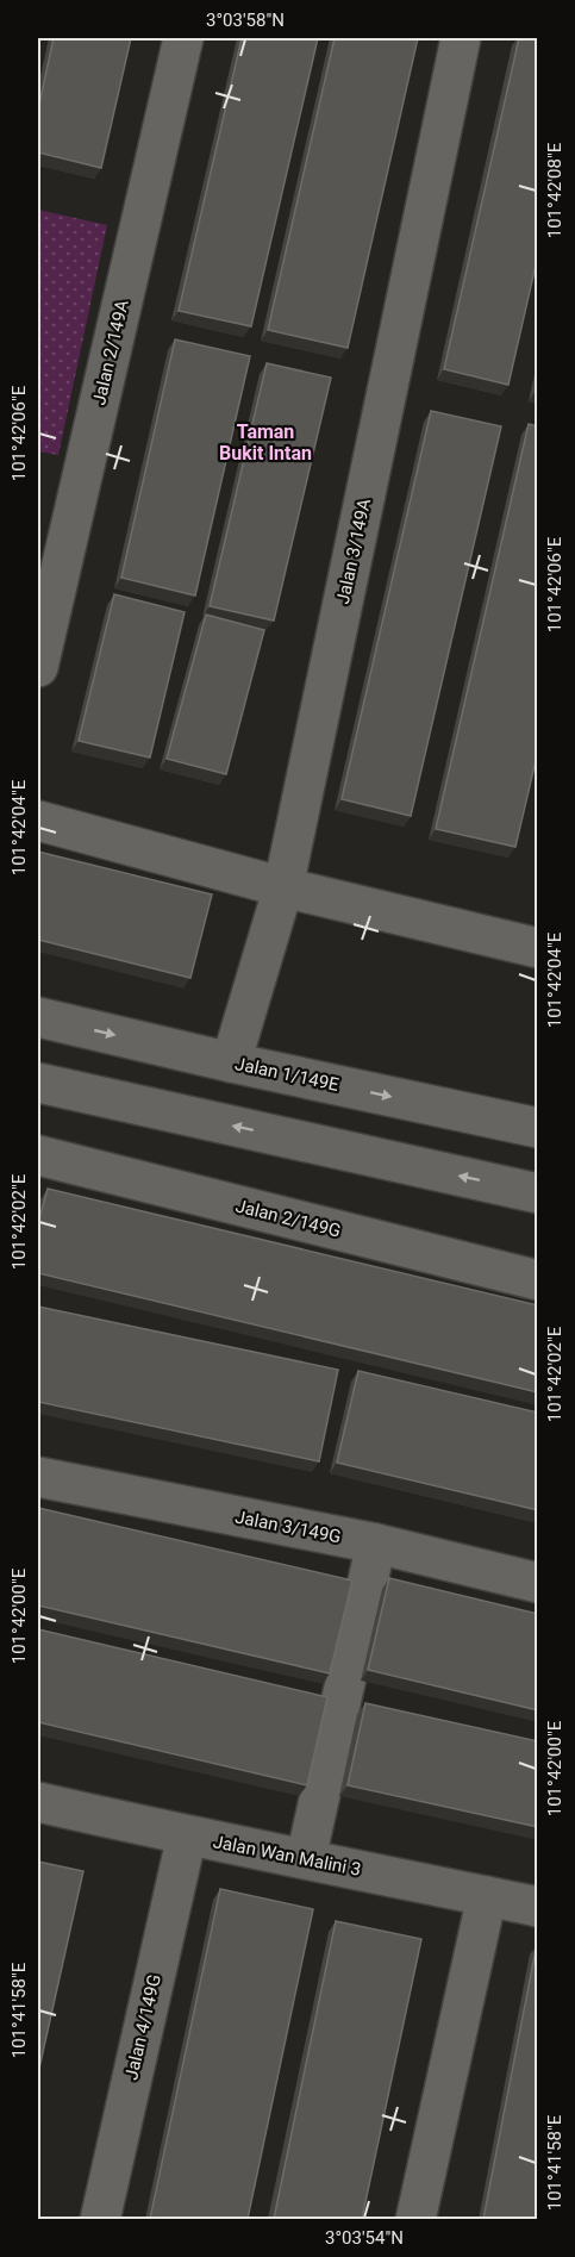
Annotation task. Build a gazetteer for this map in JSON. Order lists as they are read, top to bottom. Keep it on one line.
{"streets":{"street":["Jalan 2/149A","Jalan 3/149A","Jalan 1/149E","Jalan 2/149G","Jalan 3/149G","Jalan Wan Malini 3","Jalan 4/149G"]},"crossings":[["Jalan 3/149A","Jalan 1/149E"],["Jalan Wan Malini 3","Jalan 4/149G"]],"districts":["Taman Bukit Intan"],"coordinates":["3°03'58\"N","101°42'08\"E","101°42'06\"E","101°42'04\"E","101°42'02\"E","101°42'00\"E","101°41'58\"E","3°03'54\"N"]}
